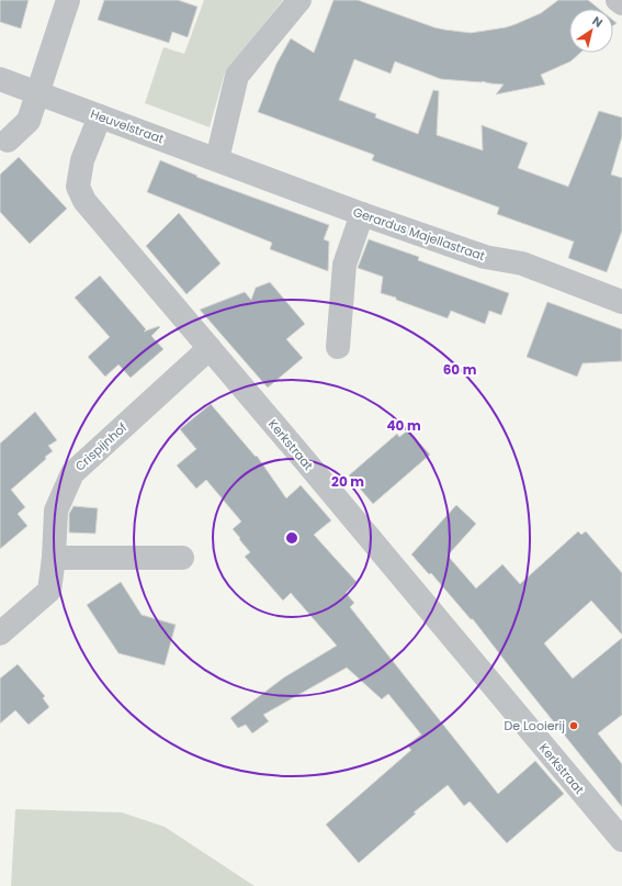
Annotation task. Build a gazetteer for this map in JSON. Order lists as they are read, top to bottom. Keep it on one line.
{"streets":{"street":["Heuvelstraat","Gerardus Majellastraat","Kerkstraat","Crispijnhof"]},"crossings":[["Heuvelstraat","Gerardus Majellastraat"],["Heuvelstraat","Kerkstraat"],["Kerkstraat","Crispijnhof"]],"places":["De Looierij"],"north":"top right","rings":["60 m","40 m","20 m"]}
